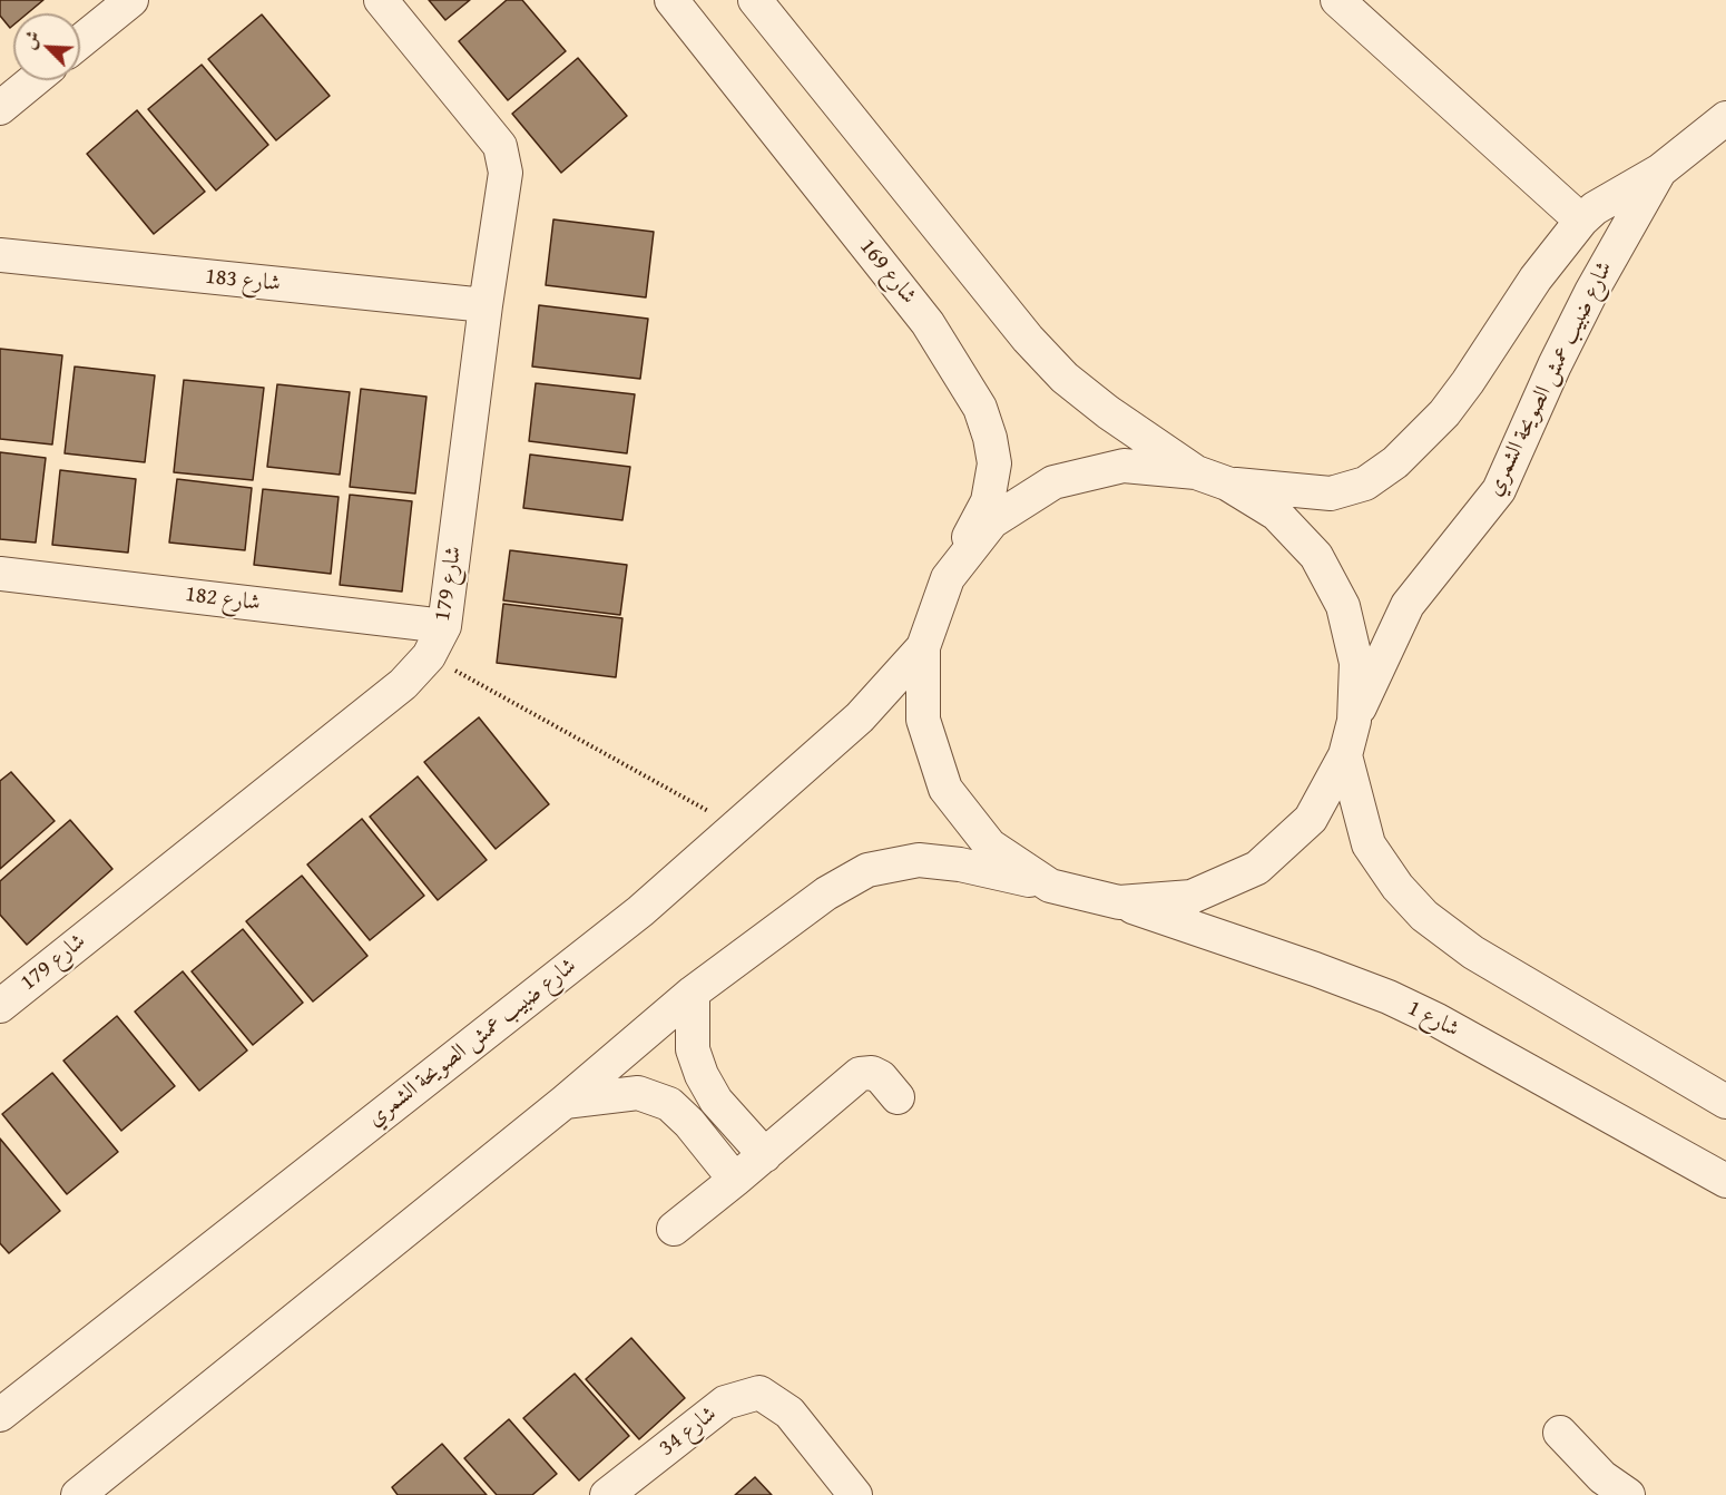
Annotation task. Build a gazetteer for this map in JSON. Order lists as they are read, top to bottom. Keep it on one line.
{"streets":{"street":["شارع 169","شارع 183","شارع ضبيب عمش الصويحة الشمري","شارع 179","شارع 182","شارع 1","شارع 34"]},"crossings":[["شارع 183","شارع 179"],["شارع 179","شارع 182"]],"north":"top left"}
